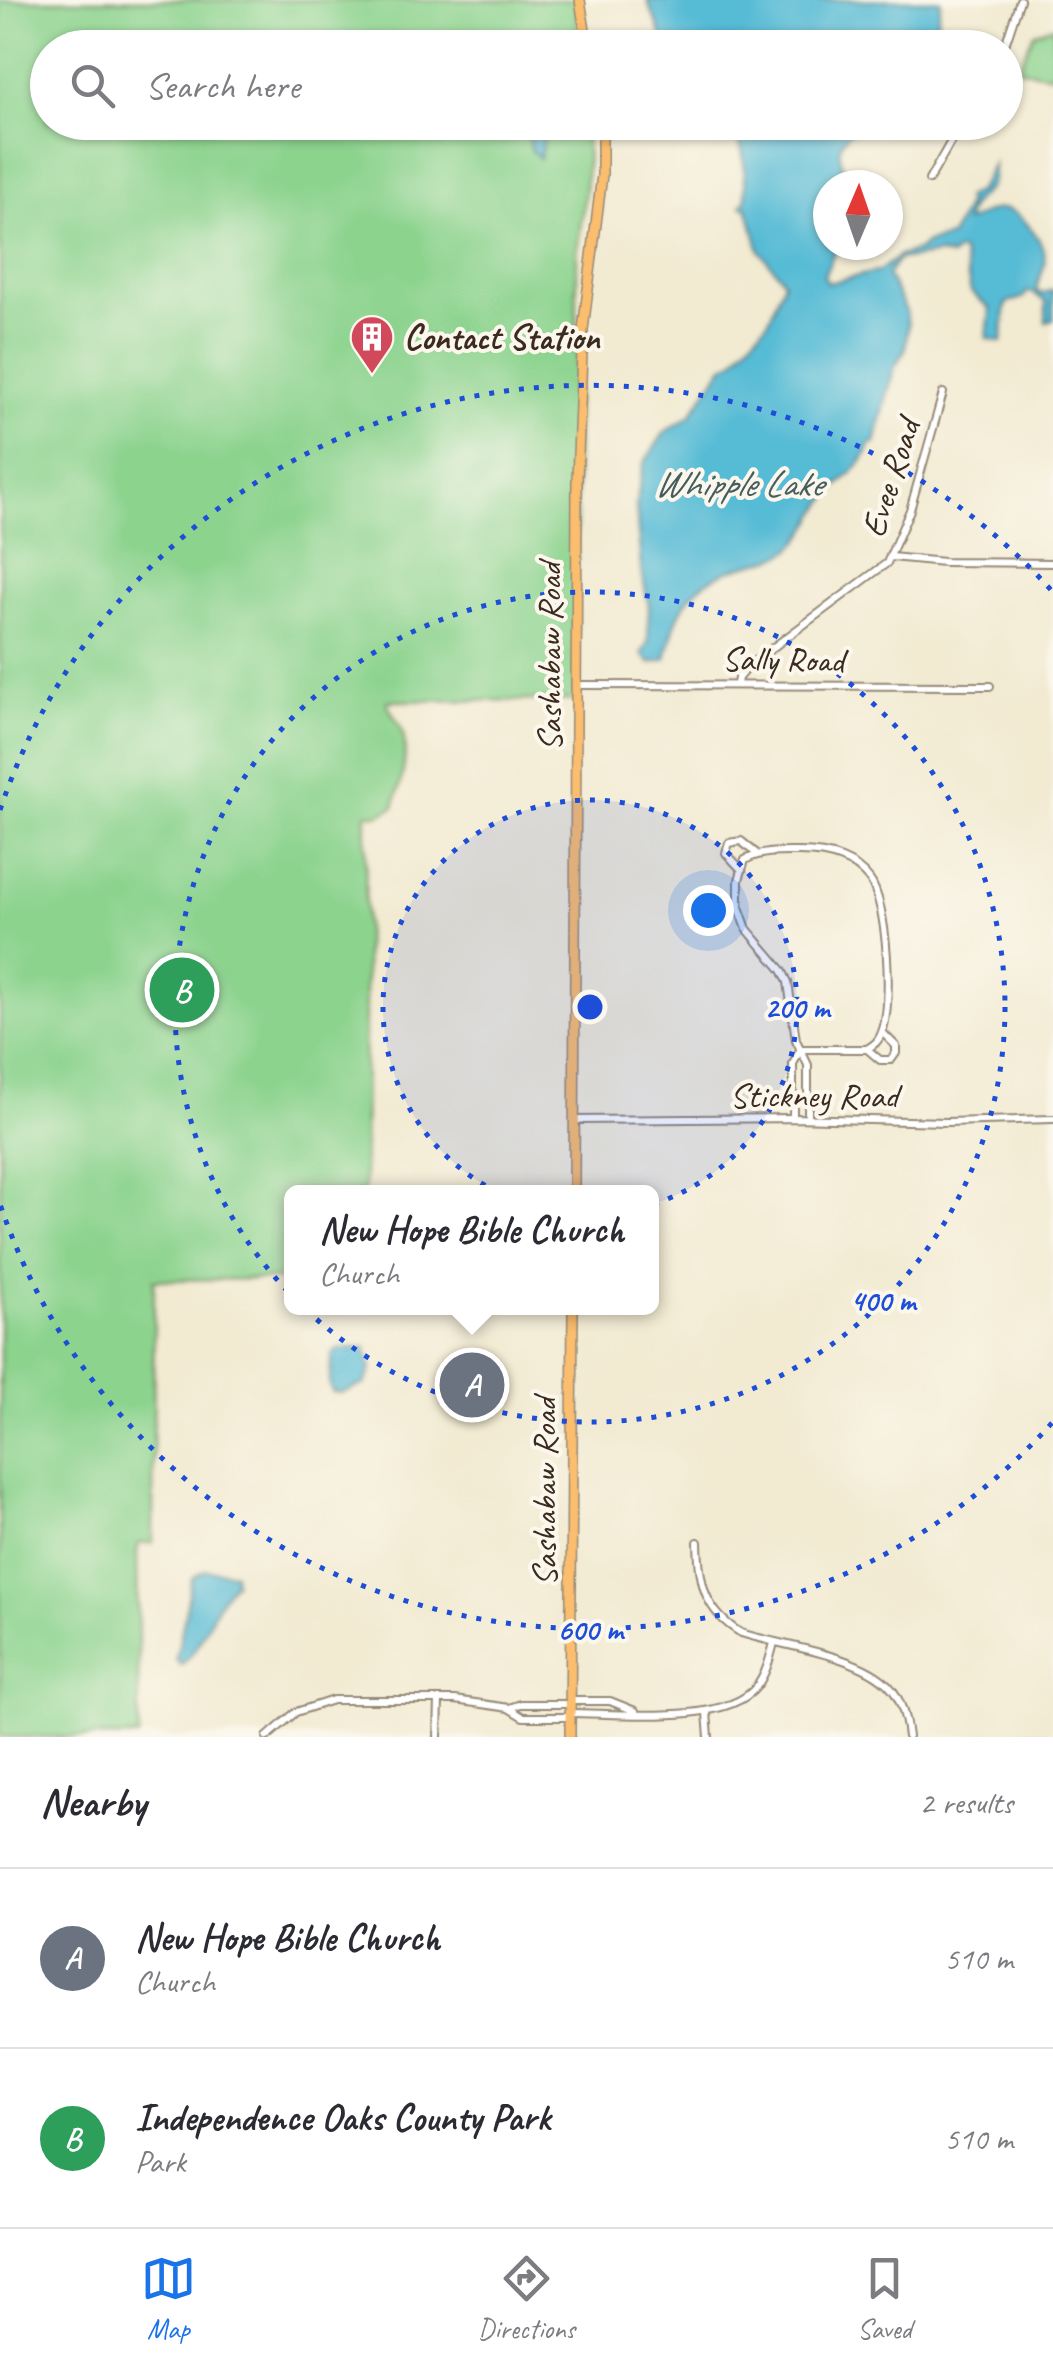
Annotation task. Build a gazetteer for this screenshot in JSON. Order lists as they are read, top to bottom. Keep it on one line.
{"streets":{"main road":["Sashabaw Road"],"street":["Evee Road","Sally Road","Stickney Road"]},"crossings":[["Evee Road","Sally Road"],["Sashabaw Road","Sally Road"],["Sashabaw Road","Stickney Road"]],"water":["Whipple Lake"],"places":{"building":["Contact Station"]},"north":"top","page":{"search":"Search here","pins":["B","A"],"popup":["New Hope Bible Church","Church"],"heading":["Nearby","2 results"],"list":[{"mark":"A","name":"New Hope Bible Church","note":"Church","value":"510 m"},{"mark":"B","name":"Independence Oaks County Park","note":"Park","value":"510 m"}],"nav":["Map","Directions","Saved"]},"rings":["200 m","400 m","600 m"]}
